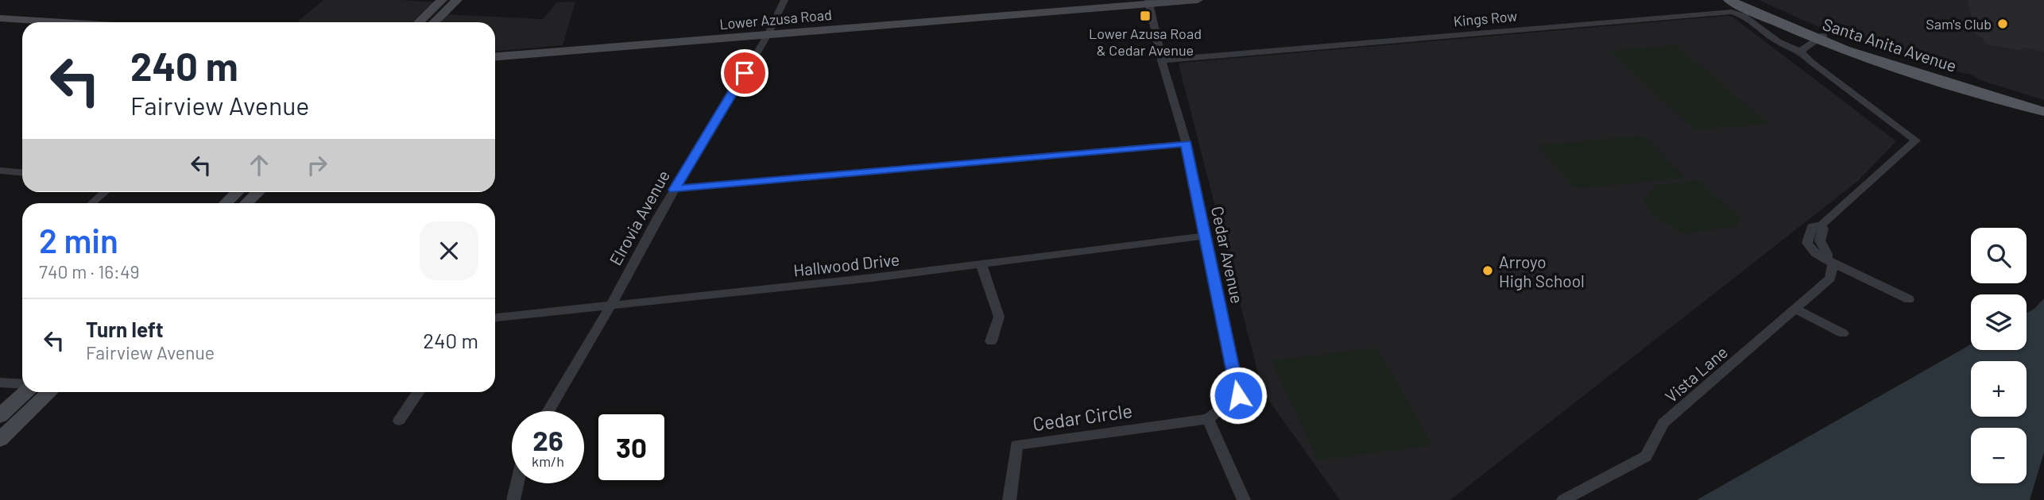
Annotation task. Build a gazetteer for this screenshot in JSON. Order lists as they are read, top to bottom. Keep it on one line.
{"streets":{"main road":["Lower Azusa Road","Santa Anita Avenue"],"street":["Kings Row","Elrovia Avenue","Cedar Avenue","Hallwood Drive","Vista Lane","Cedar Circle"]},"crossings":[["Kings Row","Cedar Avenue"],["Kings Row","Vista Lane"],["Lower Azusa Road","Elrovia Avenue"],["Lower Azusa Road","Cedar Avenue"],["Elrovia Avenue","Hallwood Drive"],["Cedar Avenue","Hallwood Drive"],["Cedar Avenue","Cedar Circle"]],"places":{"transit":["Lower Azusa Road & Cedar Avenue"],"other":["Sam's Club","Arroyo High School"]},"page":{"turn":["240 m","Fairview Avenue"],"heading":["2 min","740 m · 16:49"],"map_buttons":["+","−"],"list":[{"name":"Turn left","note":"Fairview Avenue","value":"240 m"}],"speed":"26 km/h","limit":"30"}}
